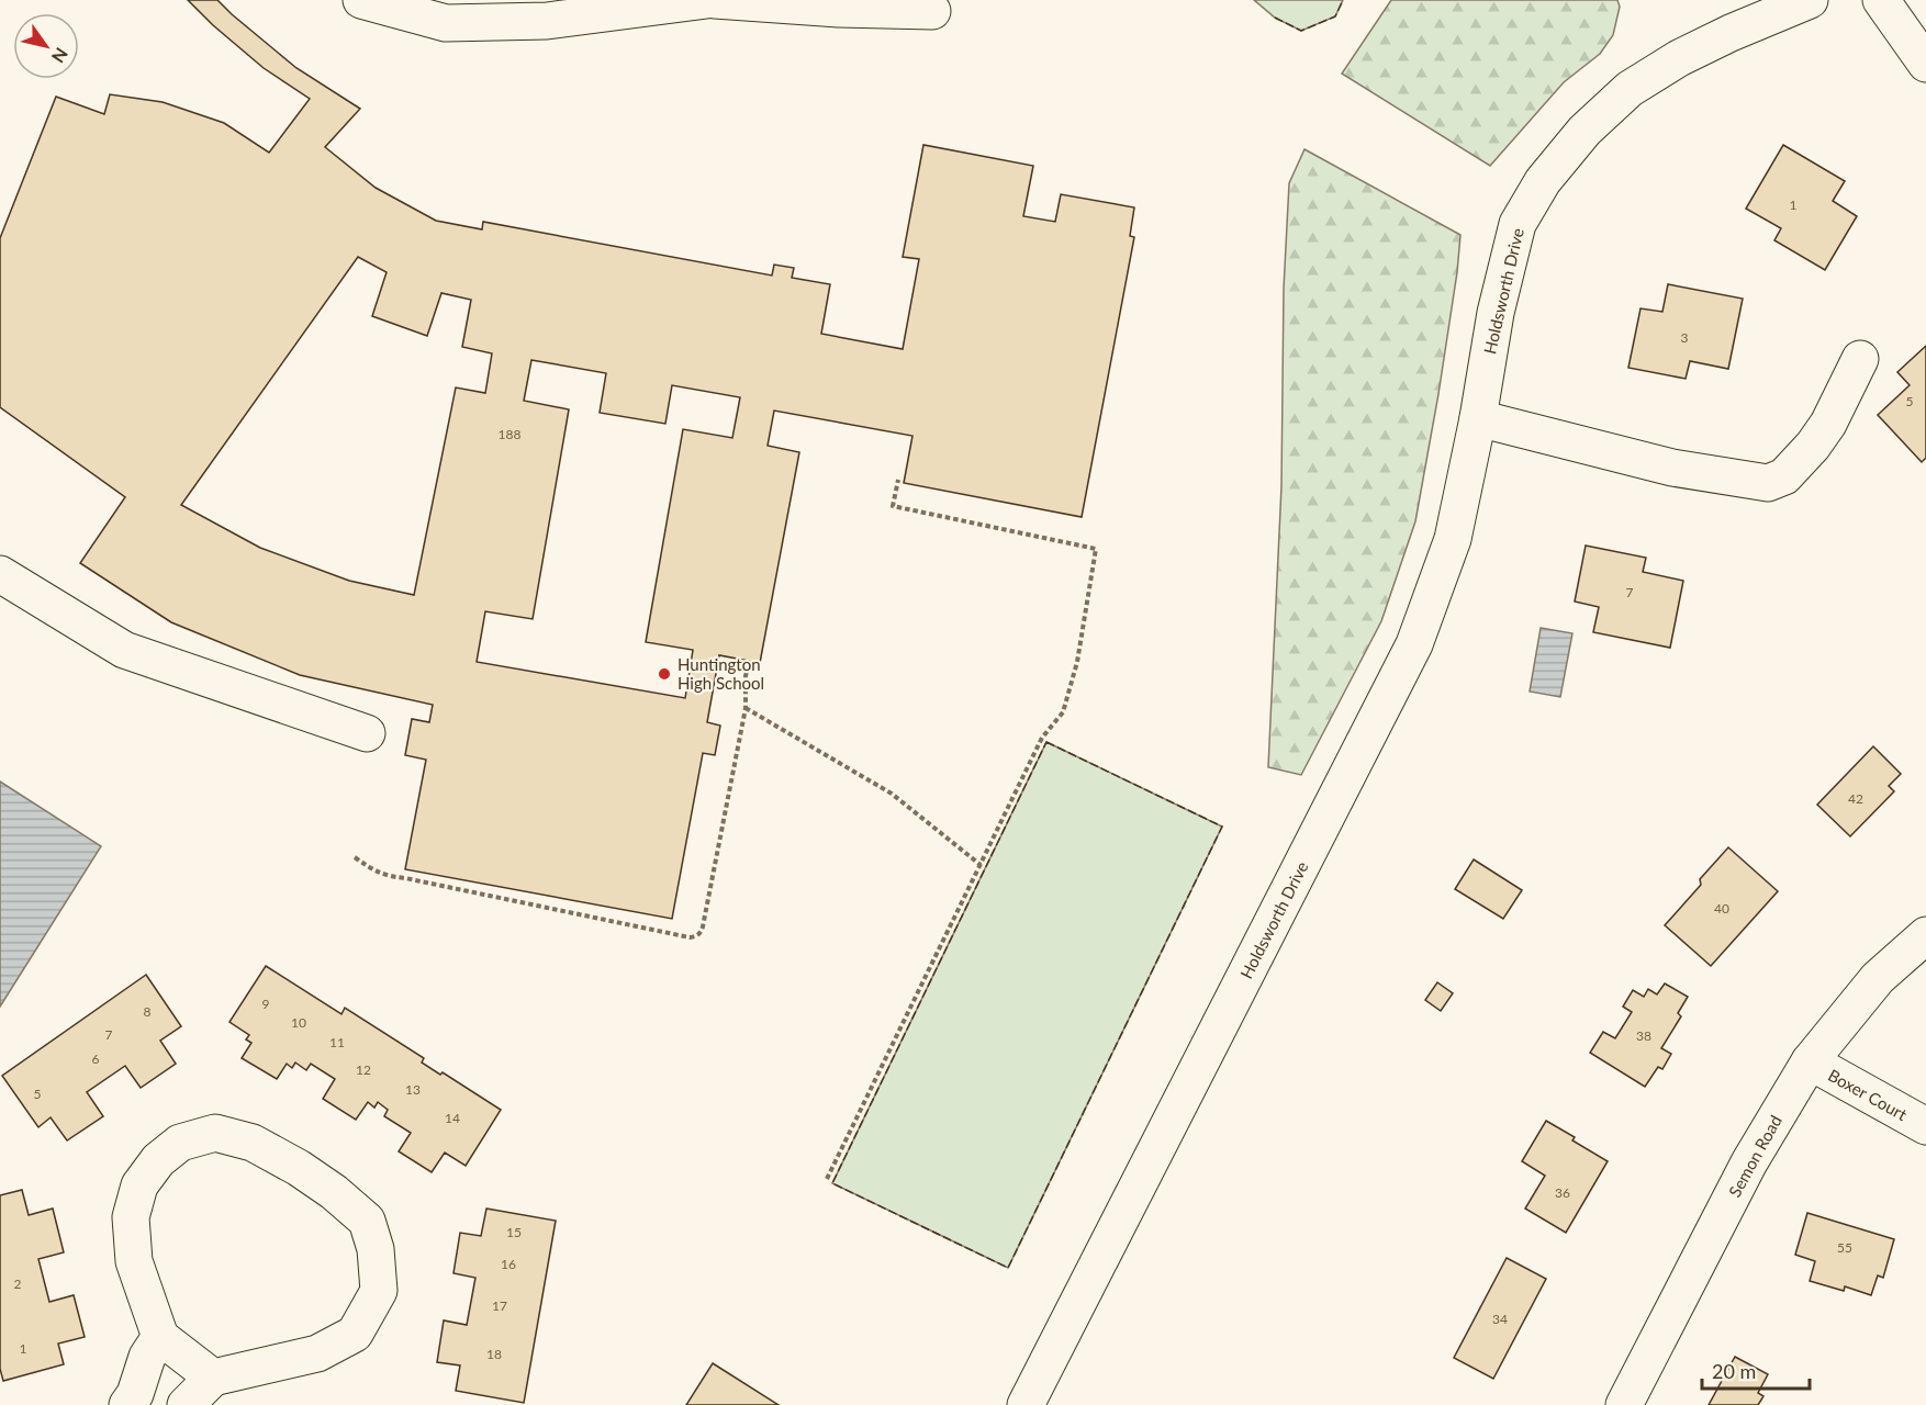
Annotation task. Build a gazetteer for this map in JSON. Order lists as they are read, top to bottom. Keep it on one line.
{"streets":{"street":["Holdsworth Drive","Boxer Court","Semon Road"]},"crossings":[["Boxer Court","Semon Road"]],"places":["Huntington High School"],"house_numbers":["1","3","5","188","7","42","40","9","8","10","7","38","11","6","12","13","5","14","36","15","55","16","2","17","34","1","18"],"scale_bar":"20 m","north":"bottom right"}
